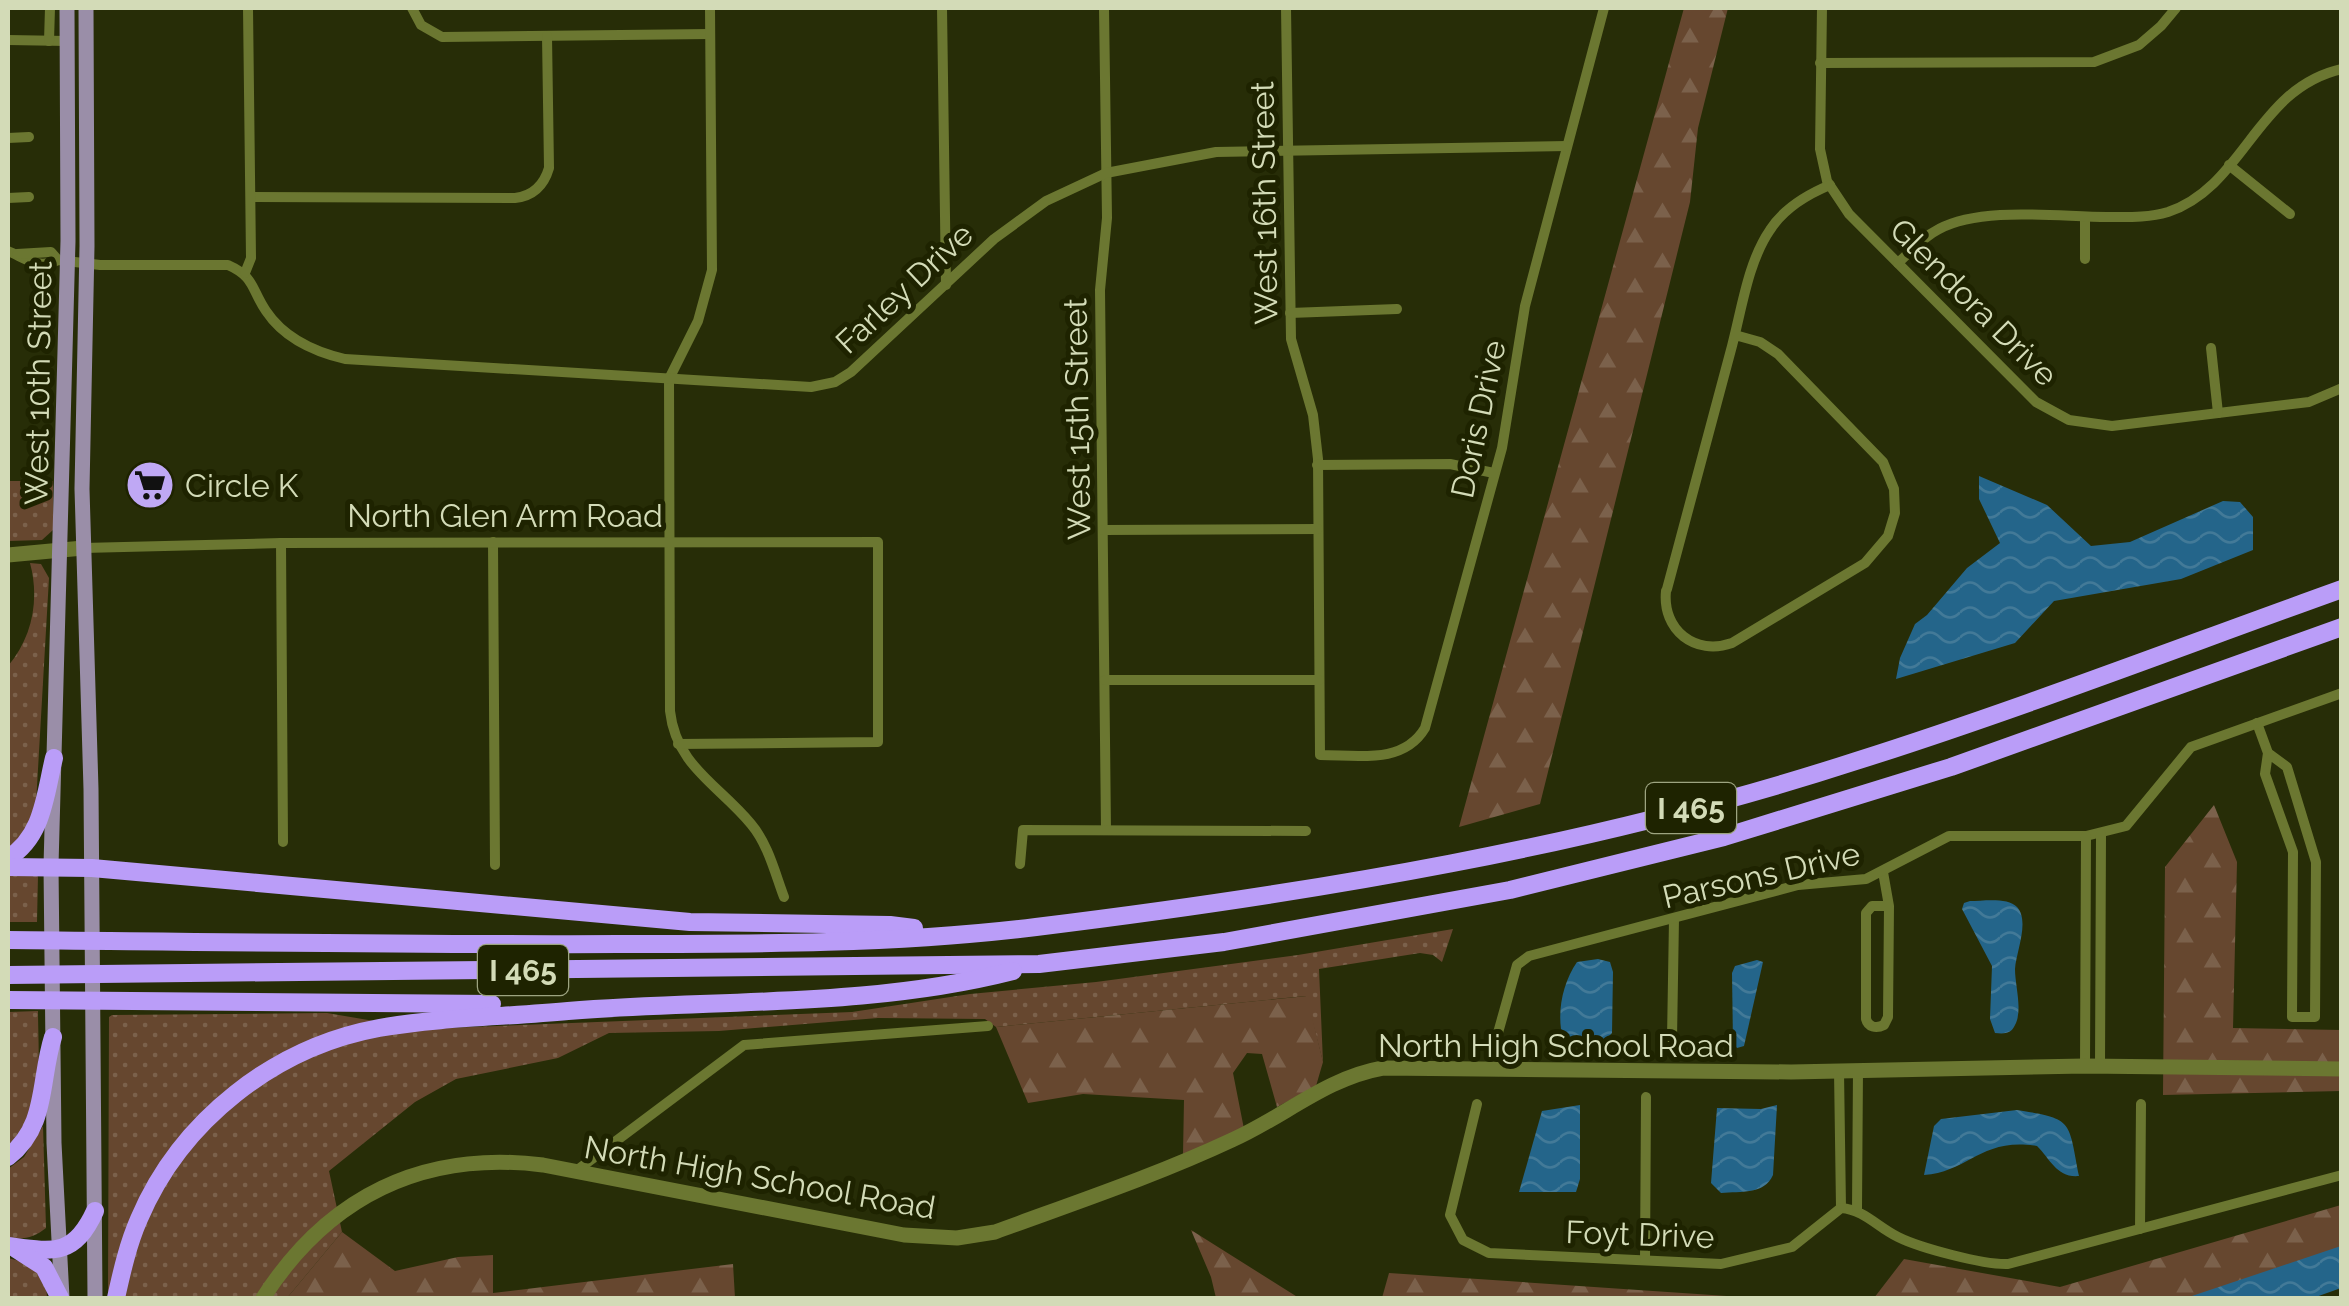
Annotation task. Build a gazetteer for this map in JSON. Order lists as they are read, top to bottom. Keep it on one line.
{"streets":{"highway":["I 465"],"main road":["West 10th Street"],"street":["West 16th Street","Farley Drive","Glendora Drive","West 15th Street","Doris Drive","North Glen Arm Road","Parsons Drive","North High School Road","Foyt Drive"]},"crossings":[["West 16th Street","Farley Drive"],["West 16th Street","Doris Drive"],["Farley Drive","West 15th Street"],["Farley Drive","Doris Drive"],["West 10th Street","North Glen Arm Road"]],"places":{"supermarket":["Circle K"]}}
